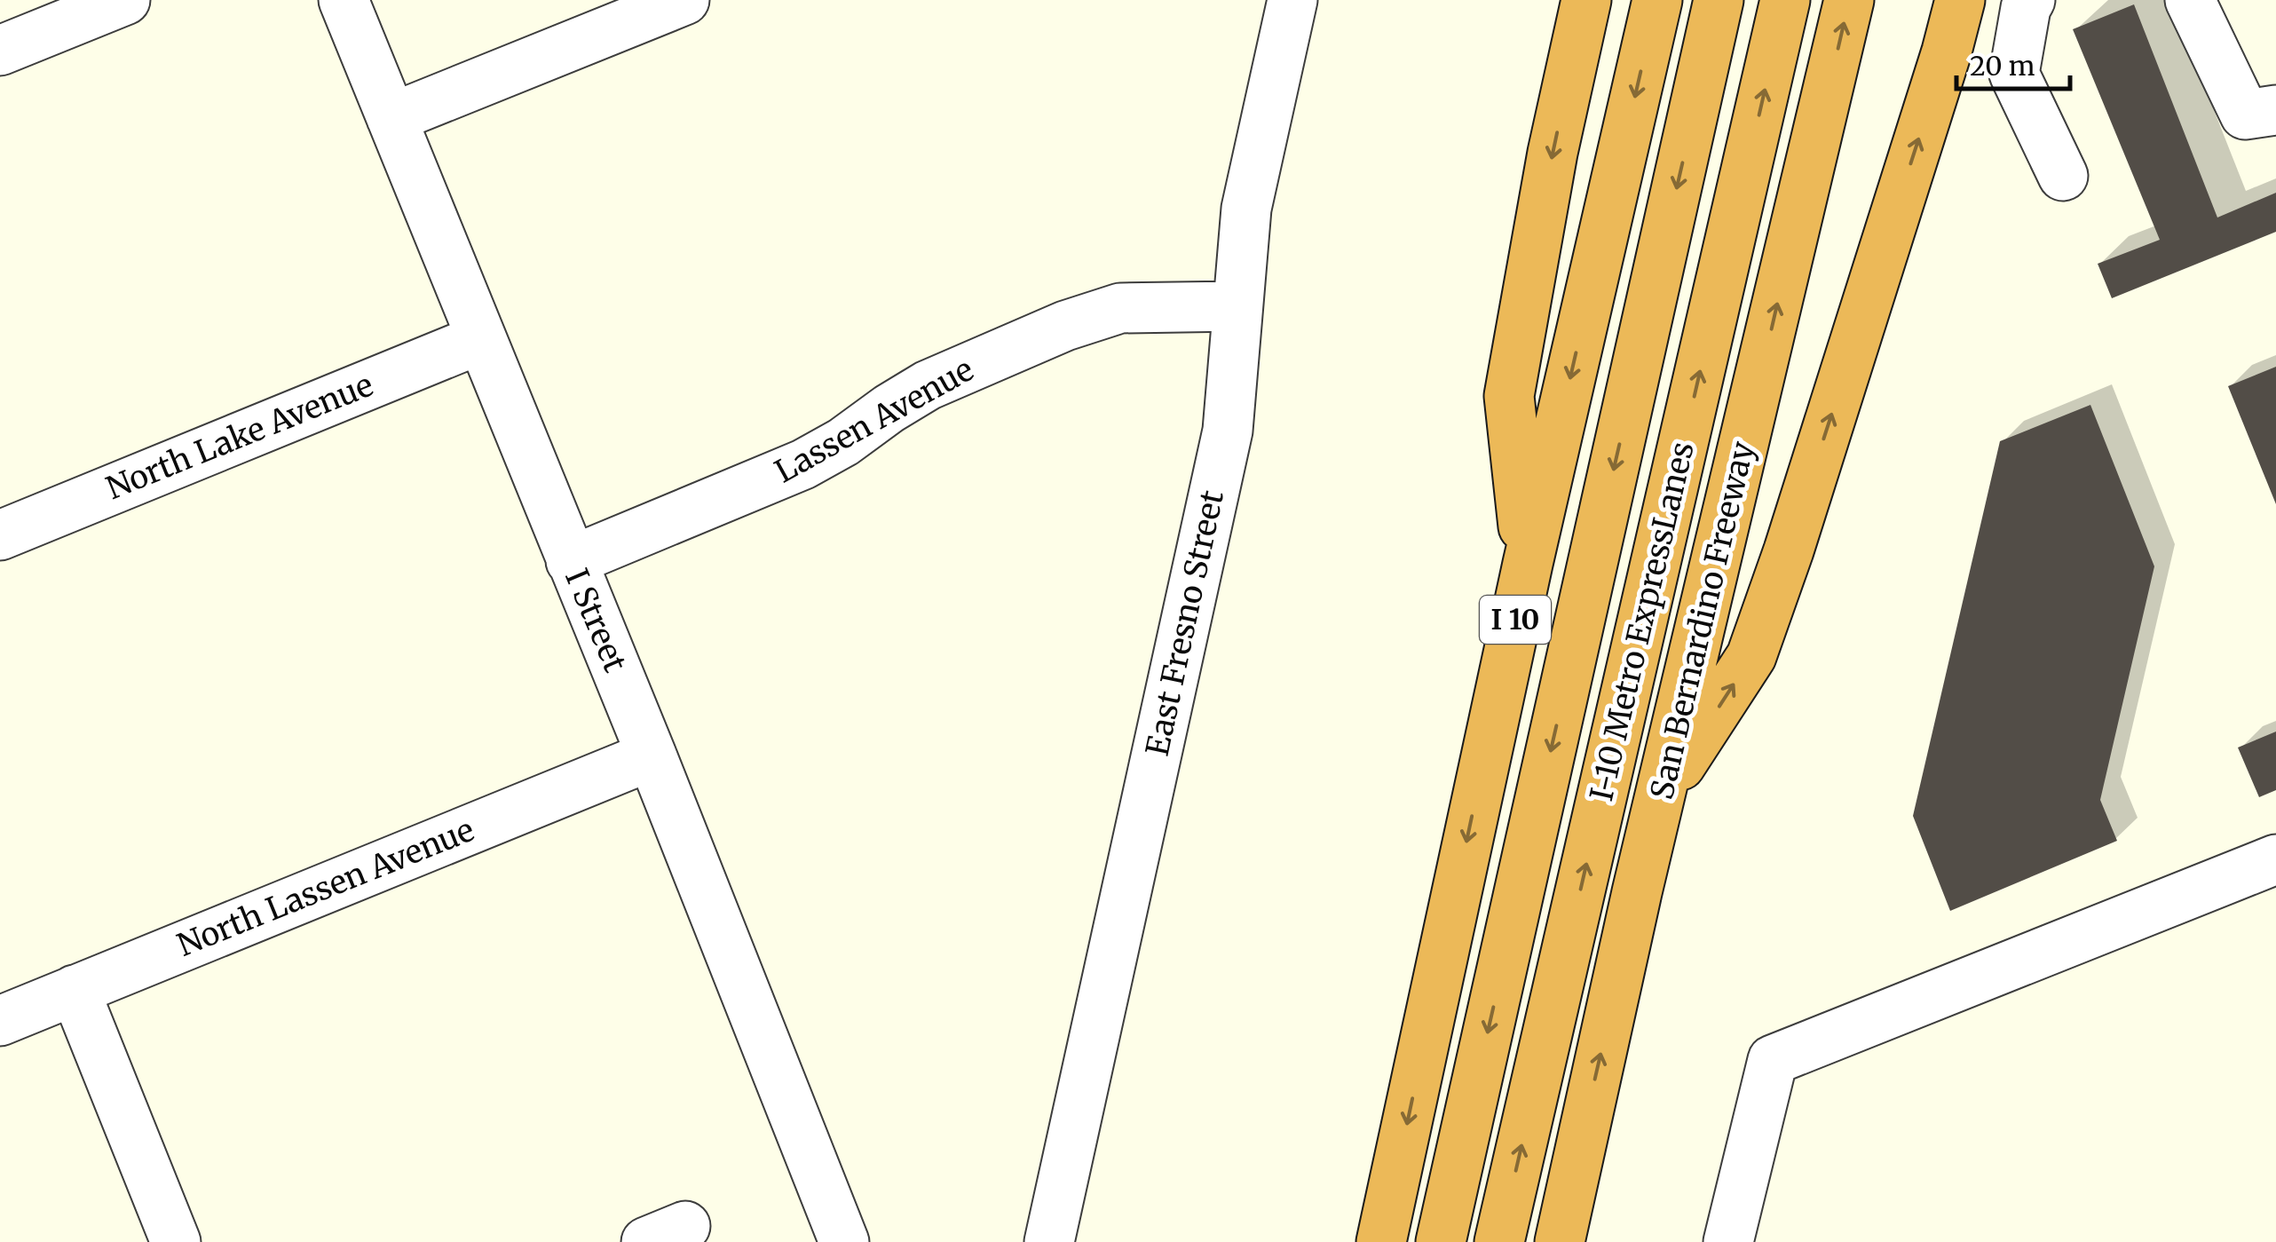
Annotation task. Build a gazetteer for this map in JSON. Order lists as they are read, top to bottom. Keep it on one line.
{"streets":{"highway":["I 10","San Bernardino Freeway","I-10 Metro ExpressLanes"],"street":["Lassen Avenue","North Lake Avenue","I Street","East Fresno Street","North Lassen Avenue"]},"crossings":[["Lassen Avenue","I Street"],["Lassen Avenue","East Fresno Street"],["North Lake Avenue","I Street"],["I Street","North Lassen Avenue"]],"scale_bar":"20 m"}
